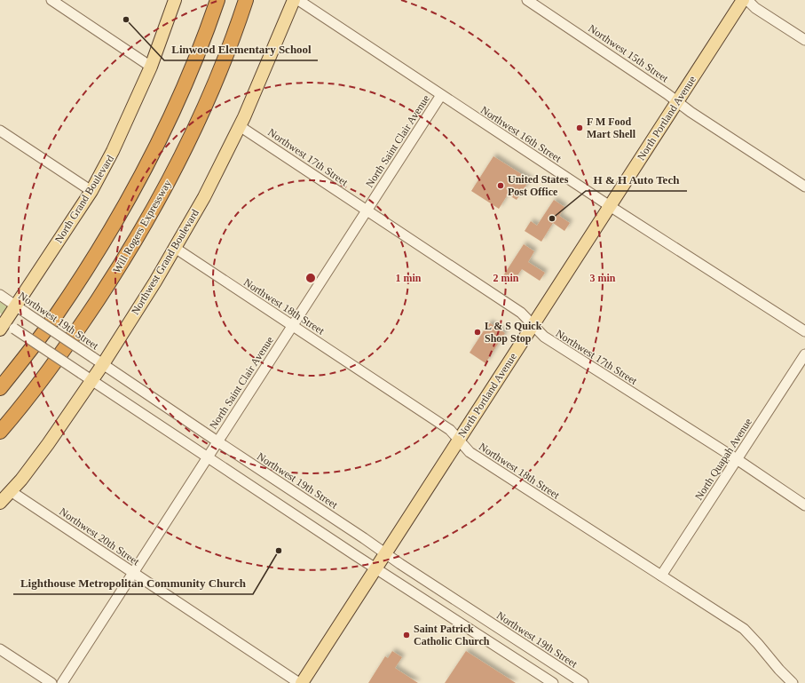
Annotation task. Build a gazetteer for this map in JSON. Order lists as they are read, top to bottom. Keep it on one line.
{"streets":{"highway":["Will Rogers Expressway"],"main road":["North Portland Avenue","North Grand Boulevard","Northwest Grand Boulevard"],"street":["Northwest 15th Street","Northwest 16th Street","North Saint Clair Avenue","Northwest 17th Street","Northwest 18th Street","Northwest 19th Street","North Quapah Avenue","Northwest 20th Street"]},"crossings":[["Northwest 15th Street","North Portland Avenue"],["North Portland Avenue","Northwest 16th Street"],["North Portland Avenue","Northwest 17th Street"],["North Portland Avenue","Northwest 18th Street"],["North Portland Avenue","Northwest 19th Street"],["North Portland Avenue","Northwest 20th Street"],["Northwest 16th Street","North Saint Clair Avenue"],["North Saint Clair Avenue","Northwest 17th Street"],["North Saint Clair Avenue","Northwest 18th Street"],["North Saint Clair Avenue","Northwest 19th Street"],["North Saint Clair Avenue","Northwest 20th Street"],["Northwest 17th Street","Northwest Grand Boulevard"],["Northwest 17th Street","North Quapah Avenue"],["North Grand Boulevard","Northwest 19th Street"],["Northwest Grand Boulevard","Northwest 18th Street"],["Northwest Grand Boulevard","Northwest 19th Street"],["Northwest Grand Boulevard","Northwest 20th Street"],["Northwest 18th Street","North Quapah Avenue"]],"places":["Linwood Elementary School","F M Food Mart Shell","United States Post Office","H & H Auto Tech","L & S Quick Shop Stop","Lighthouse Metropolitan Community Church","Saint Patrick Catholic Church"],"rings":["1 min","2 min","3 min"]}
